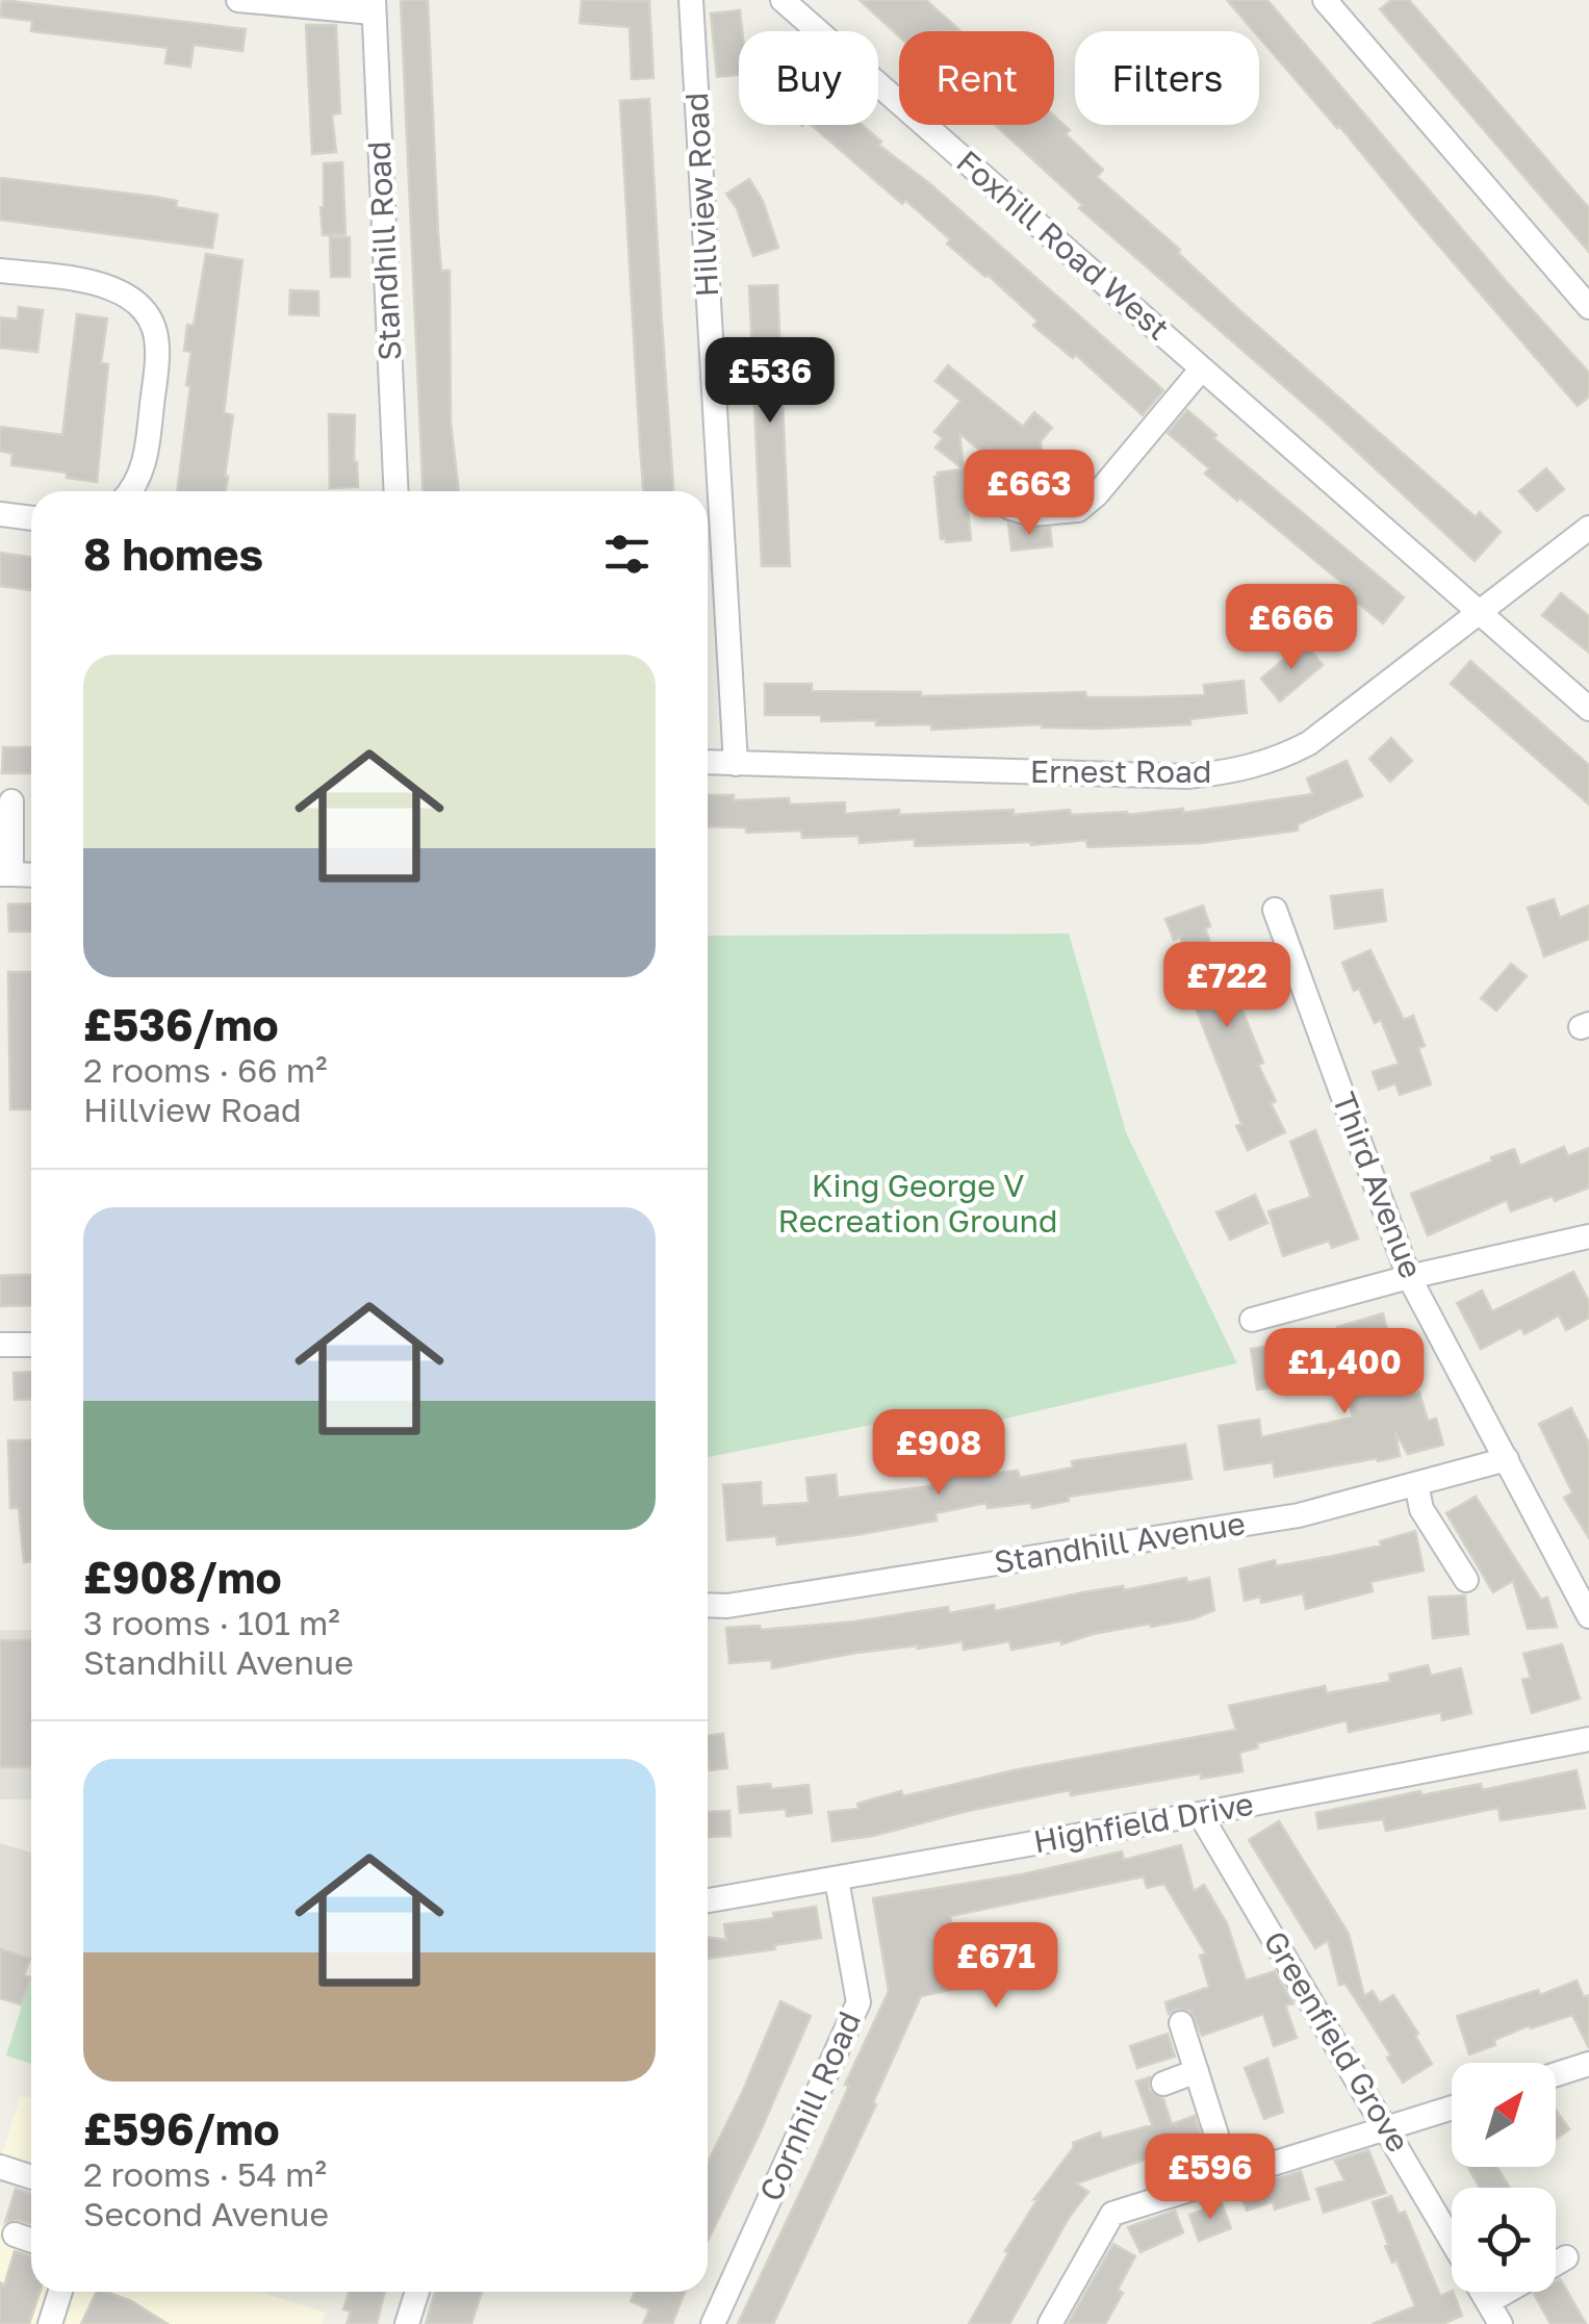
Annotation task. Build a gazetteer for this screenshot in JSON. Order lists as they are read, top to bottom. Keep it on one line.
{"streets":{"street":["Hillview Road","Foxhill Road West","Standhill Road","Ernest Road","Third Avenue","Standhill Avenue","Highfield Drive","Greenfield Grove","Cornhill Road"]},"crossings":[["Hillview Road","Ernest Road"],["Foxhill Road West","Ernest Road"],["Third Avenue","Standhill Avenue"],["Highfield Drive","Greenfield Grove"],["Highfield Drive","Cornhill Road"]],"parks":["King George V Recreation Ground"],"north":"top right","page":{"chip":["Buy","Rent","Filters"],"price":["£536","£663","£666","£722","£1,400","£908","£671","£596"],"heading":"8 homes","list":[{"name":"£536/mo","note":"2 rooms · 66 m² · Hillview Road"},{"name":"£908/mo","note":"3 rooms · 101 m² · Standhill Avenue"},{"name":"£596/mo","note":"2 rooms · 54 m² · Second Avenue"}]}}
